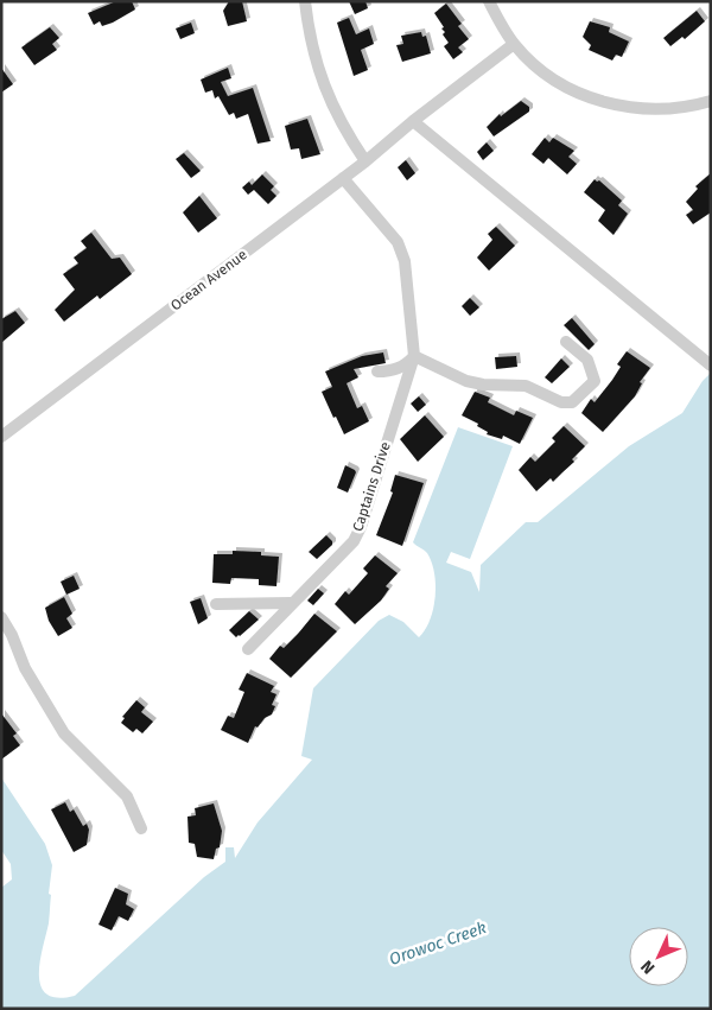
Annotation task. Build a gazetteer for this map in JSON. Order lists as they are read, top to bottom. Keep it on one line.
{"streets":{"street":["Ocean Avenue","Captains Drive"]},"crossings":[["Ocean Avenue","Captains Drive"]],"water":["Orowoc Creek"],"north":"bottom left"}
